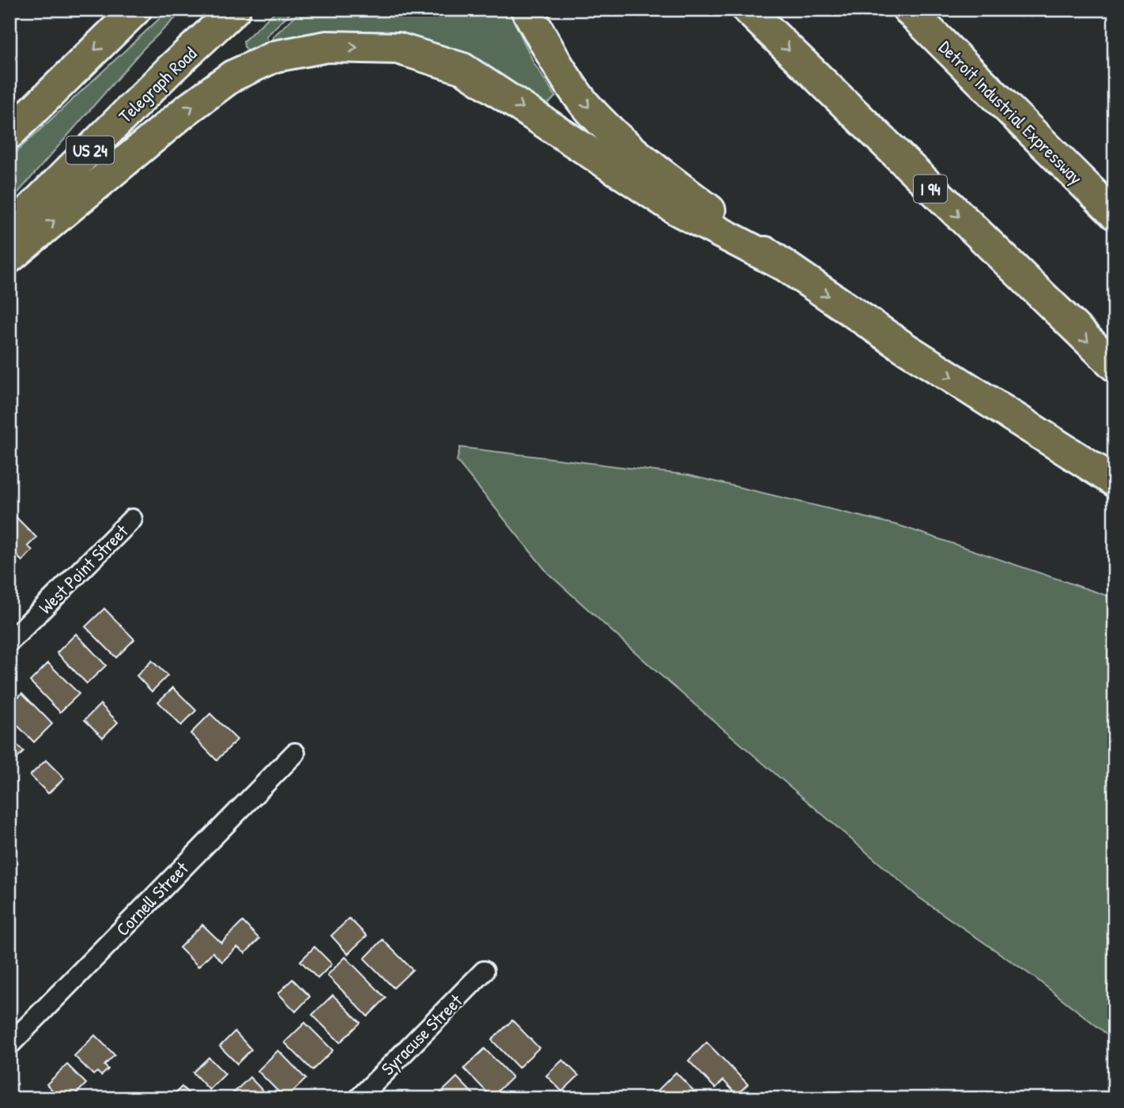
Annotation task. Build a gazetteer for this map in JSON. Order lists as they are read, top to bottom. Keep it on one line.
{"streets":{"highway":["Telegraph Road","Detroit Industrial Expressway","US 24","I 94"],"street":["West Point Street","Cornell Street","Syracuse Street"]}}
